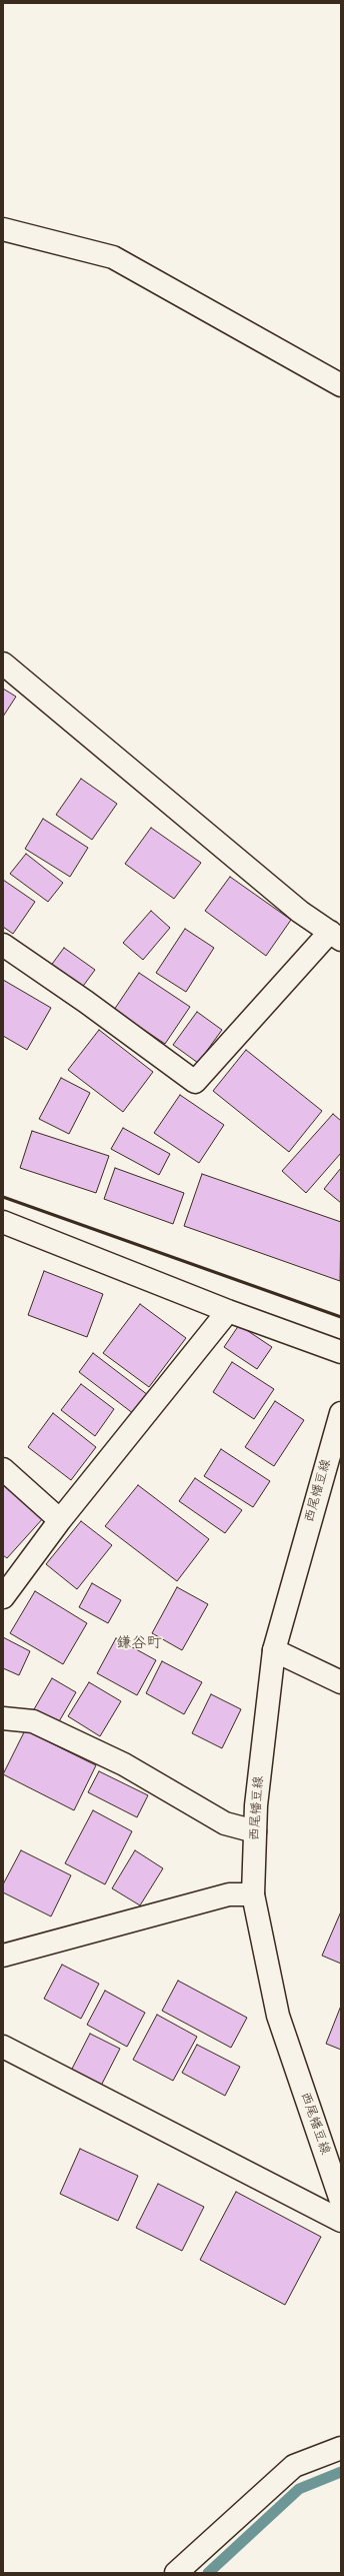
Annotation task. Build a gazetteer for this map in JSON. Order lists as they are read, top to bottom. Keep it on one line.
{"streets":{"street":["西尾幡豆線"]},"districts":["鎌谷町"]}
